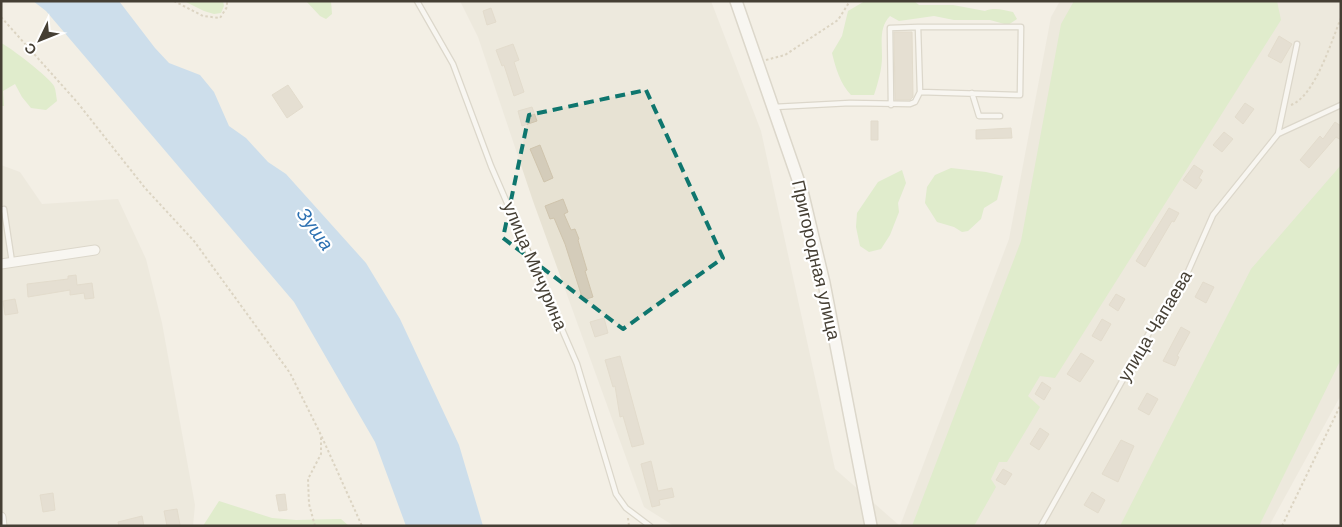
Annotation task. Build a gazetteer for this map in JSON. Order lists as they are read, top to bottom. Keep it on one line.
{"streets":{"street":["Пригородная улица"],"lane":["улица Мичурина","улица Чапаева"]},"water":["Зуша"],"north":"bottom left"}
